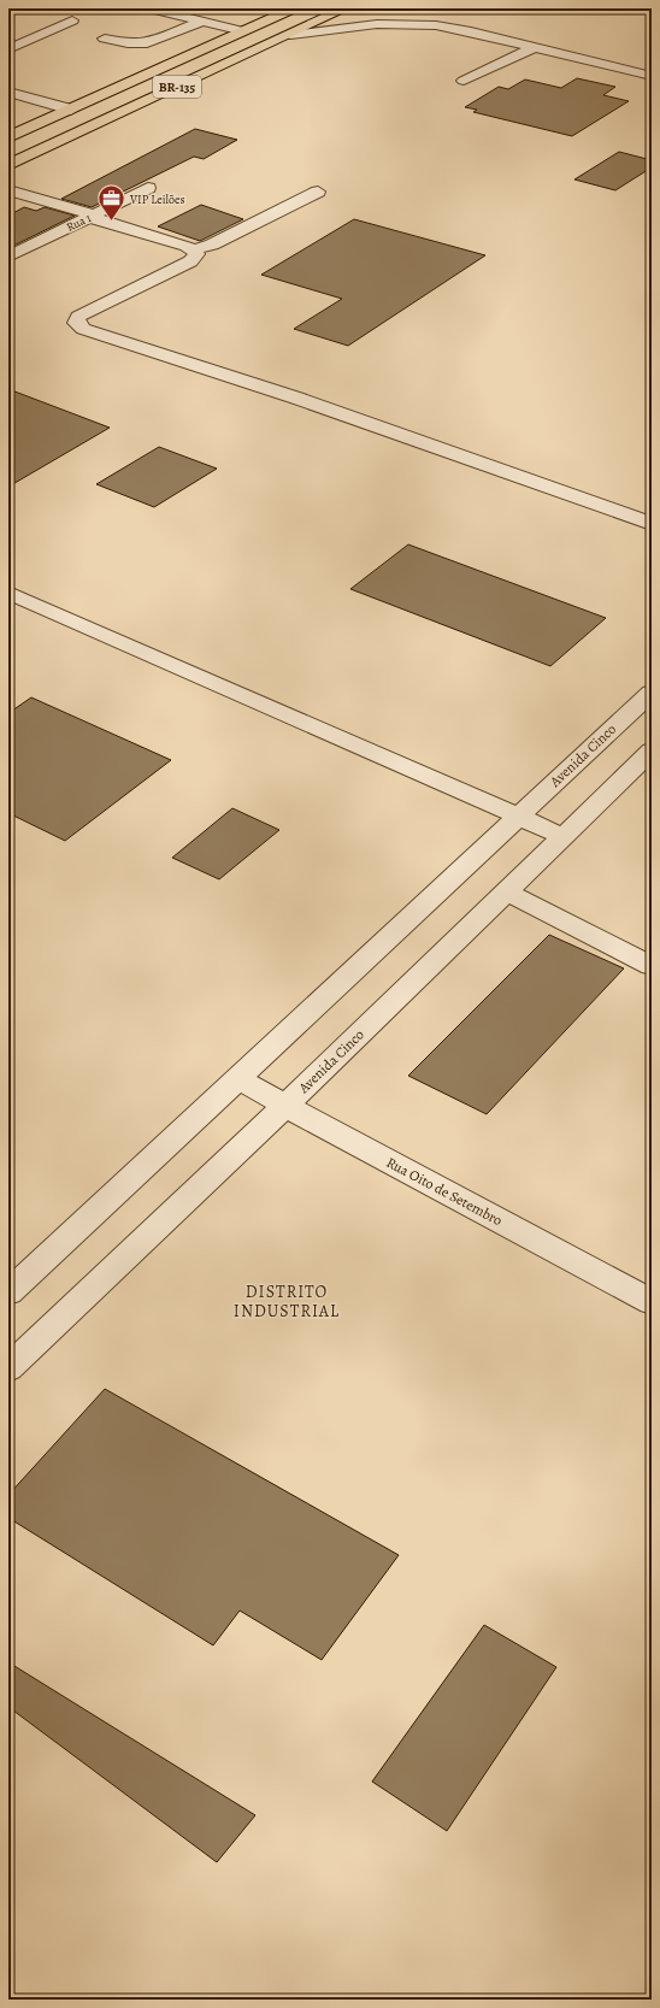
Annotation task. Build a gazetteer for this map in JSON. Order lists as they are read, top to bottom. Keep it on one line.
{"streets":{"highway":["BR-135"],"street":["Rua 1","Avenida Cinco","Rua Oito de Setembro"]},"crossings":[["Avenida Cinco","Rua Oito de Setembro"]],"districts":["DISTRITO INDUSTRIAL"],"places":{"office":["VIP Leilões"]}}
